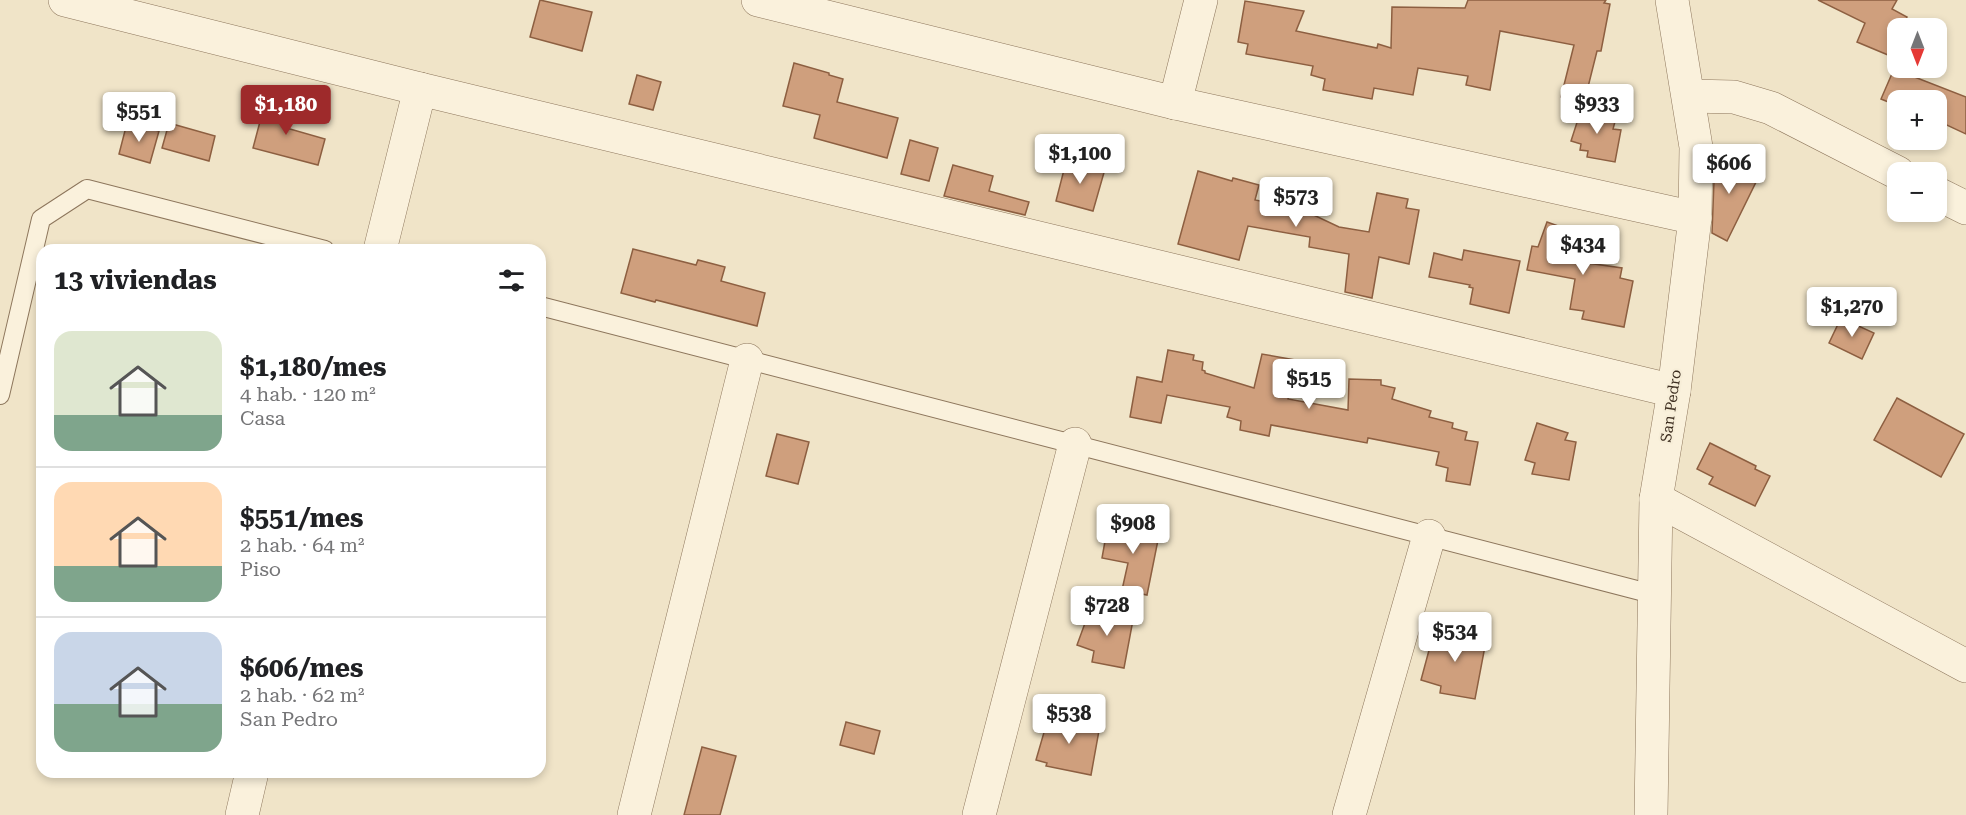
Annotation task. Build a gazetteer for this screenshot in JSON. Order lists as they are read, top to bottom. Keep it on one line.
{"streets":{"street":["San Pedro"]},"north":"bottom","page":{"map_buttons":["+","−"],"price":["$933","$1,180","$551","$1,100","$606","$573","$434","$1,270","$515","$908","$728","$534","$538"],"heading":"13 viviendas","list":[{"name":"$1,180/mes","note":"4 hab. · 120 m² · Casa"},{"name":"$551/mes","note":"2 hab. · 64 m² · Piso"},{"name":"$606/mes","note":"2 hab. · 62 m² · San Pedro"}]}}
